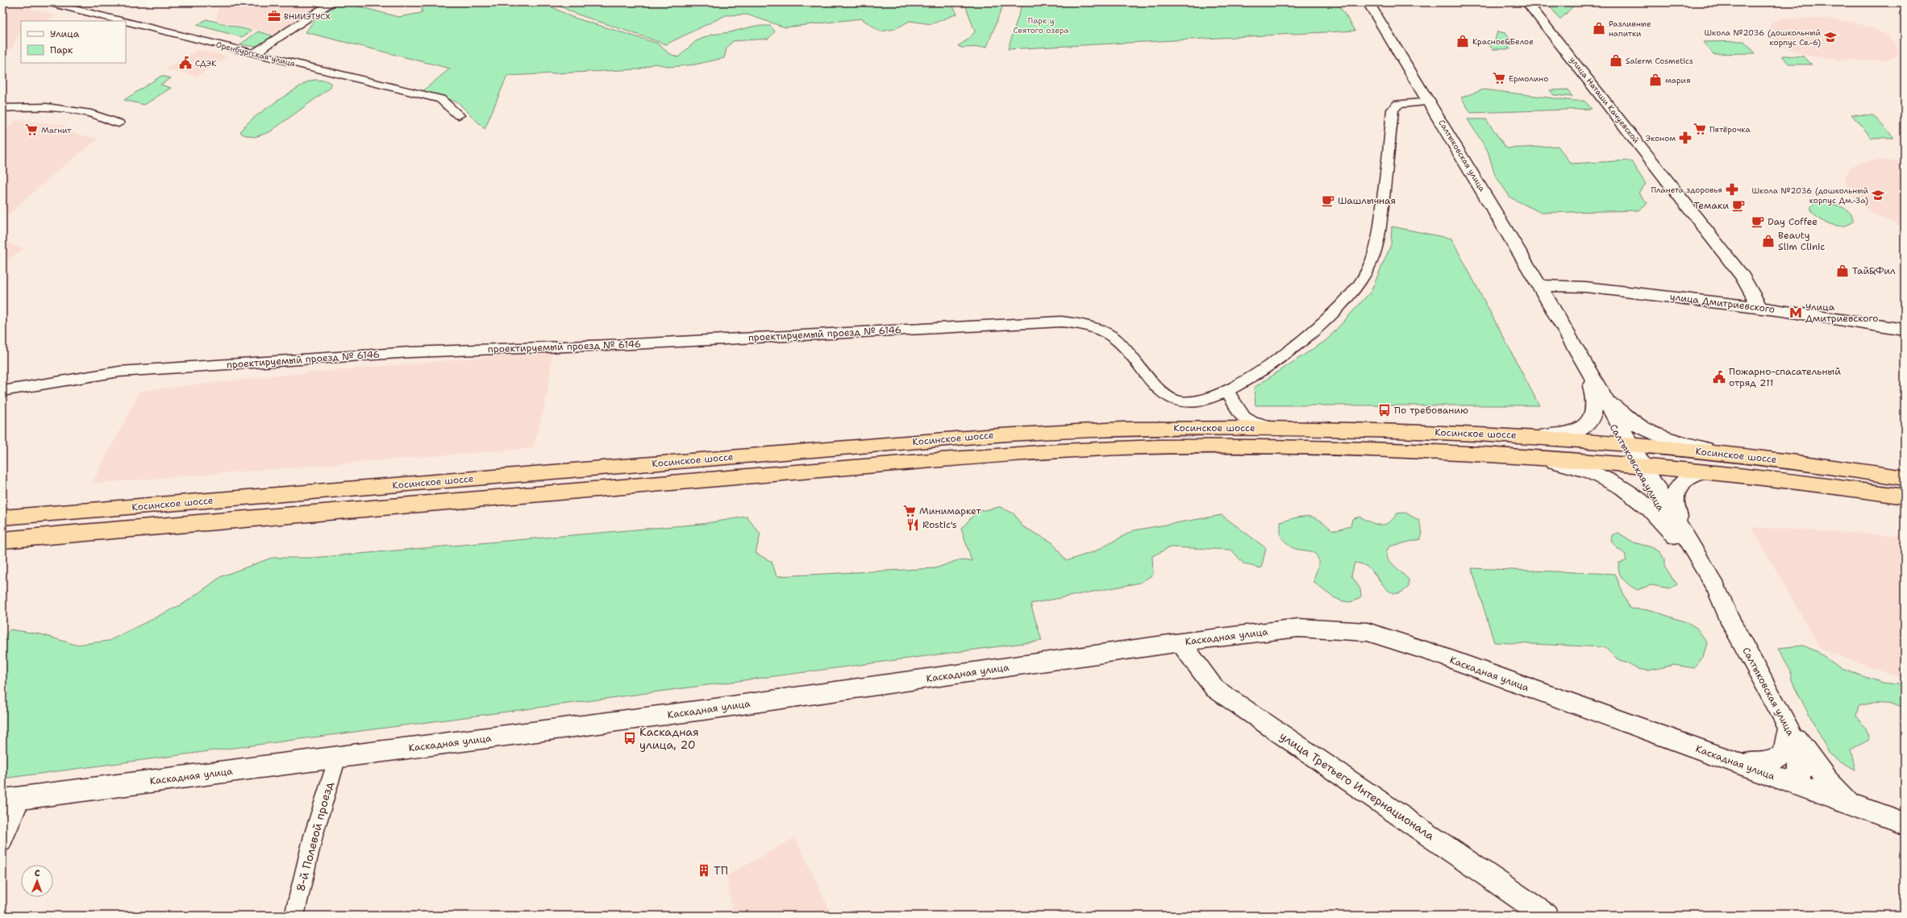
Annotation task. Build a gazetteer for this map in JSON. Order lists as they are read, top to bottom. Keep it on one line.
{"streets":{"highway":["Косинское шоссе"],"street":["Оренбургская улица","улица Наташи Качуевской","Салтыковская улица","улица Дмитриевского","проектируемый проезд № 6146","Каскадная улица","улица Третьего Интернационала","8-й Полевой проезд"]},"crossings":[["улица Наташи Качуевской","улица Дмитриевского"],["Салтыковская улица","улица Дмитриевского"],["Салтыковская улица","проектируемый проезд № 6146"],["Салтыковская улица","Косинское шоссе"],["Салтыковская улица","Каскадная улица"],["Каскадная улица","улица Третьего Интернационала"],["Каскадная улица","8-й Полевой проезд"]],"parks":["Парк у Святого озера"],"places":{"office":["ВНИИЭТУСХ"],"shop":["Разливные напитки","Красное&Белое","Salerm Cosmetics","мария","Beauty Slim Clinic","Тай&Фил"],"school or university":["Школа №2036 (дошкольный корпус Св.-6)","Школа №2036 (дошкольный корпус Дм.-3а)"],"public building":["СДЭК","Пожарно-спасательный отряд 211"],"supermarket":["Ермолино","Пятёрочка","Магнит","Минимаркет"],"pharmacy":["Эконом","Планета здоровья"],"cafe":["Шашлычная","Темаки","Day Coffee"],"metro station":["Улица Дмитриевского"],"bus stop":["По требованию","Каскадная улица, 20"],"restaurant":["Rostic's"],"building":["ТП"]},"legend":["Улица","Парк"],"north":"top"}
